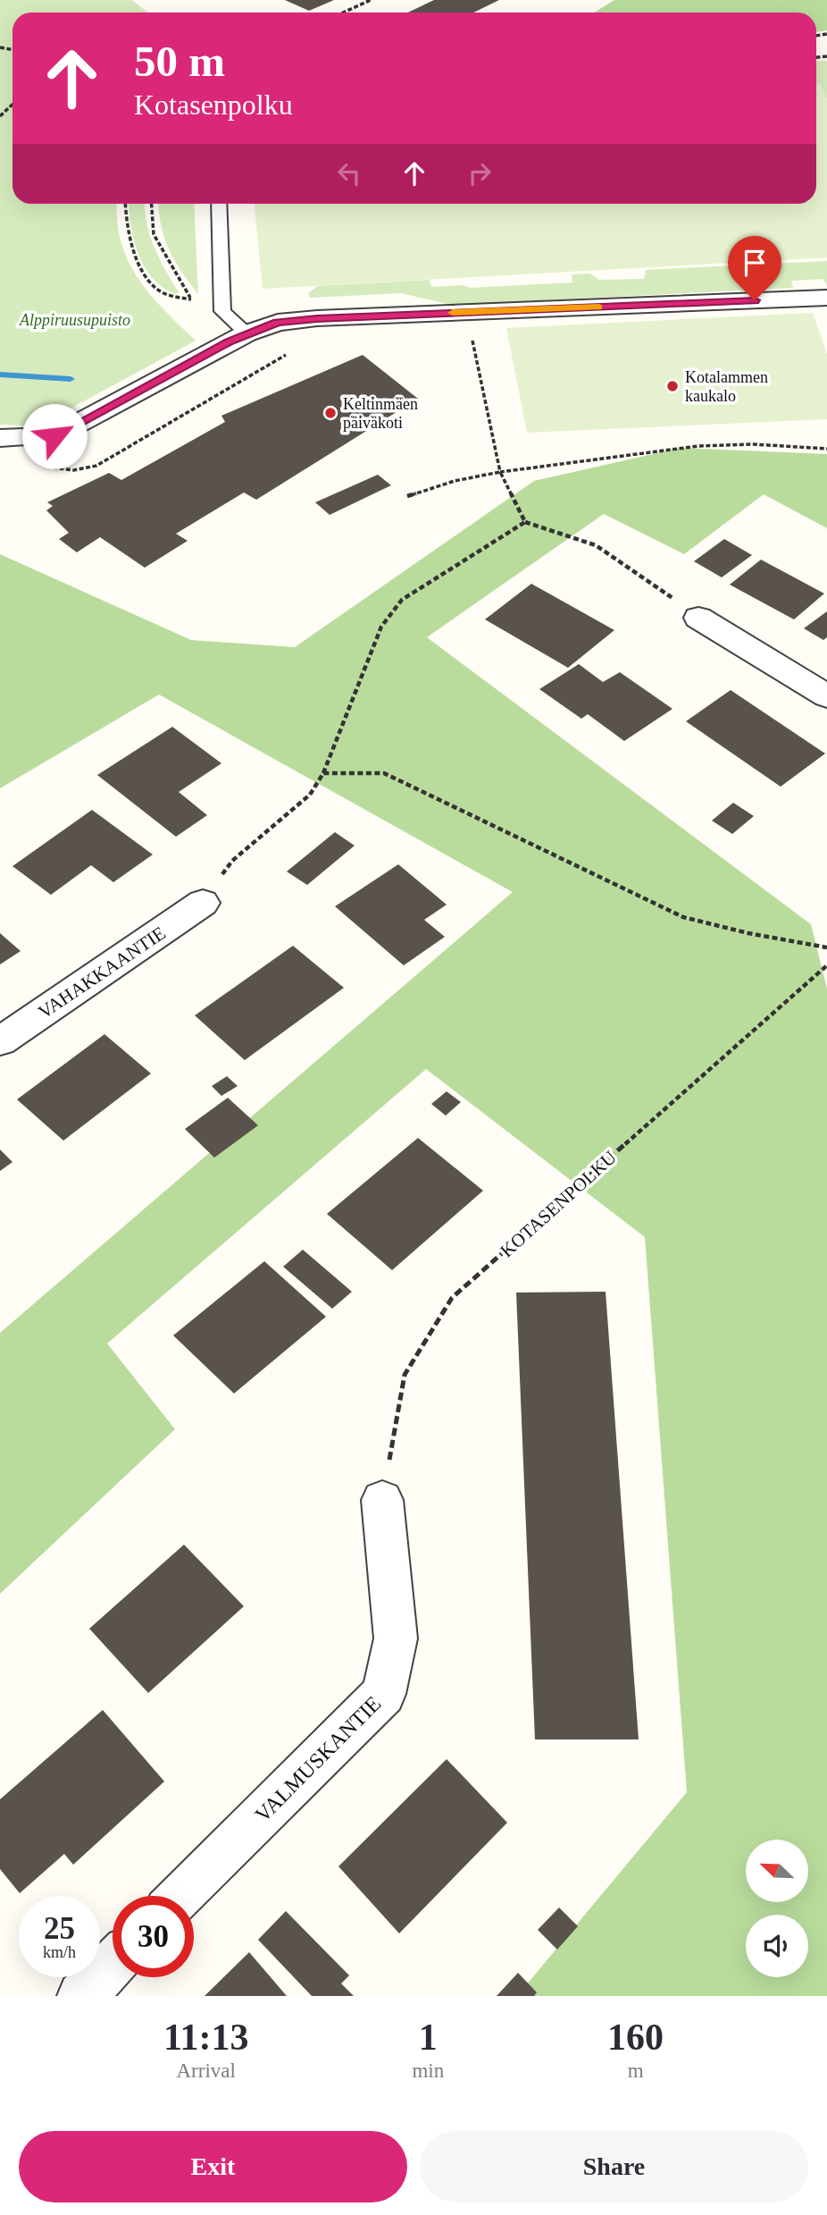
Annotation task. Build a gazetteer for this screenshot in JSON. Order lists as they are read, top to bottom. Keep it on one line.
{"streets":{"street":["VAHAKKAANTIE","VALMUSKANTIE"],"path":["KOTASENPOLKU"]},"crossings":[["KOTASENPOLKU","VALMUSKANTIE"]],"parks":["Alppiruusupuisto"],"places":["Kotalammen kaukalo","Keltinmäen päiväkoti"],"north":"top left","page":{"turn":["50 m","Kotasenpolku"],"speed":"25 km/h","limit":"30","eta":["11:13","Arrival","1","min","160","m"],"buttons":["Exit","Share"]}}
